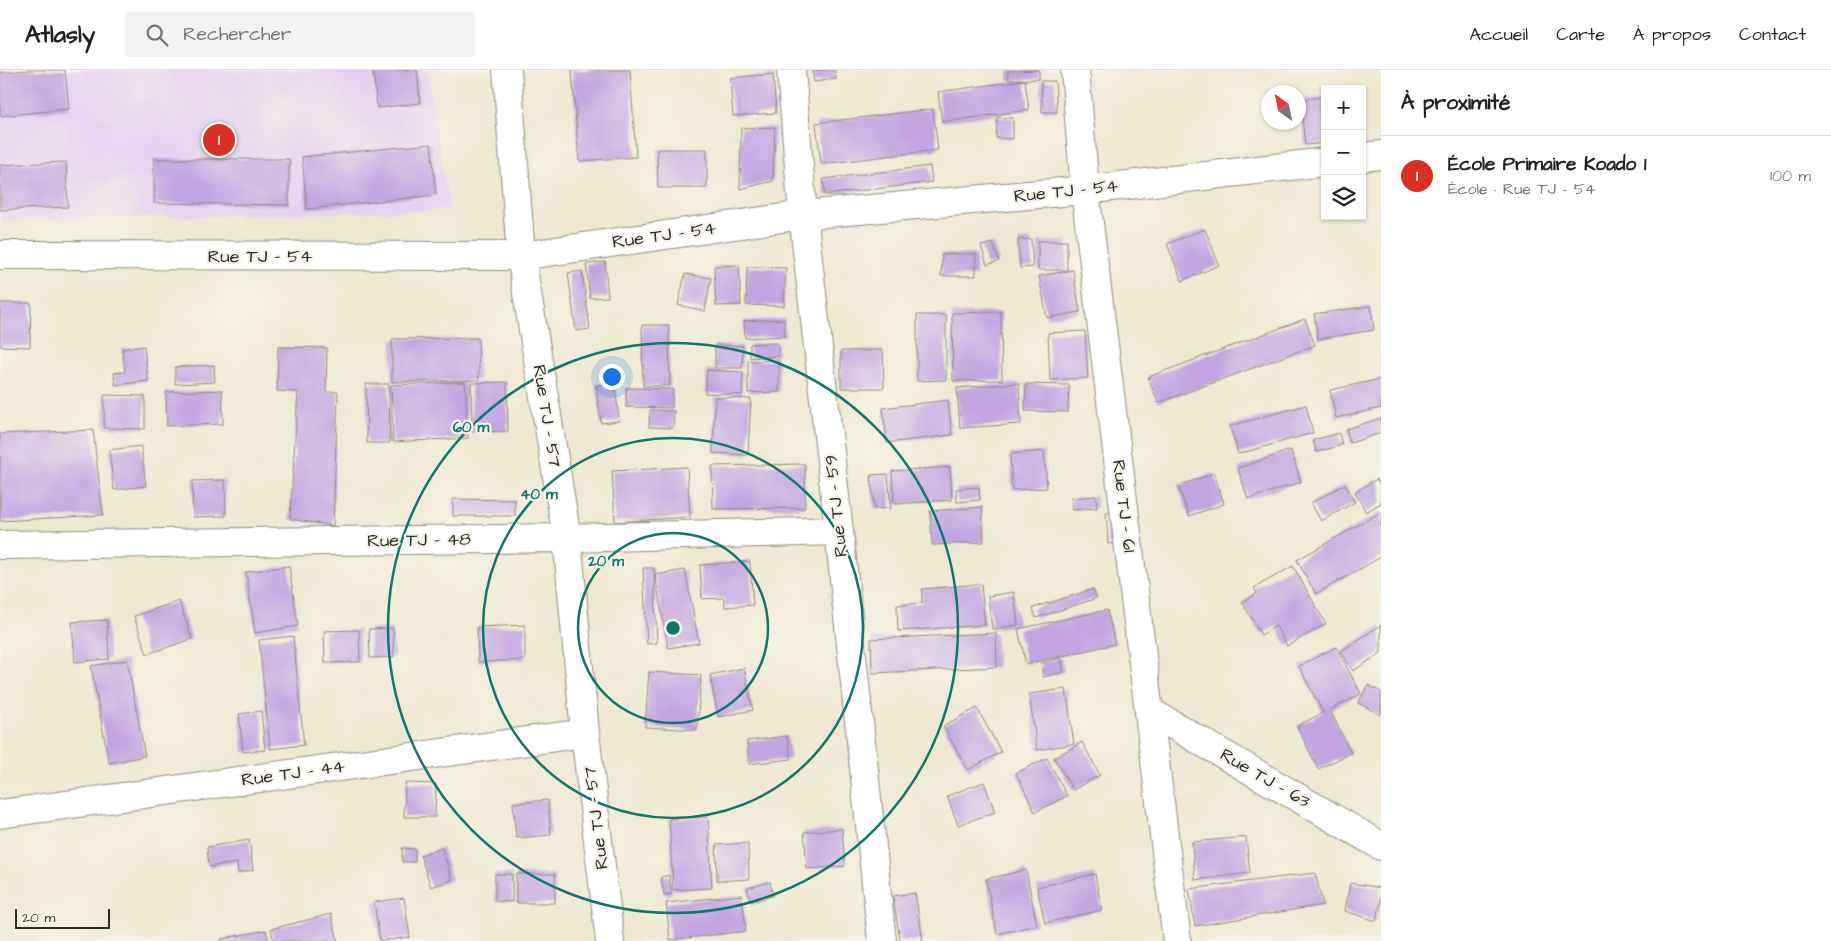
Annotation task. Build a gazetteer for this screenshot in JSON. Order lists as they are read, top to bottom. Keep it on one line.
{"streets":{"street":["Rue TJ - 54","Rue TJ - 57","Rue TJ - 59","Rue TJ - 61","Rue TJ - 48","Rue TJ - 44","Rue TJ - 63"]},"crossings":[["Rue TJ - 54","Rue TJ - 57"],["Rue TJ - 54","Rue TJ - 59"],["Rue TJ - 54","Rue TJ - 61"],["Rue TJ - 57","Rue TJ - 48"],["Rue TJ - 57","Rue TJ - 44"],["Rue TJ - 59","Rue TJ - 48"],["Rue TJ - 61","Rue TJ - 63"]],"scale_bar":"20 m","north":"top left","page":{"header":"Atlasly","search":"Rechercher","nav":["Accueil","Carte","À propos","Contact"],"heading":"À proximité","map_buttons":["+","−"],"pins":"1","list":[{"mark":"1","name":"École Primaire Koado 1","note":"École · Rue TJ - 54","value":"100 m"}],"scale":"20 m"},"rings":["60 m","40 m","20 m"]}
